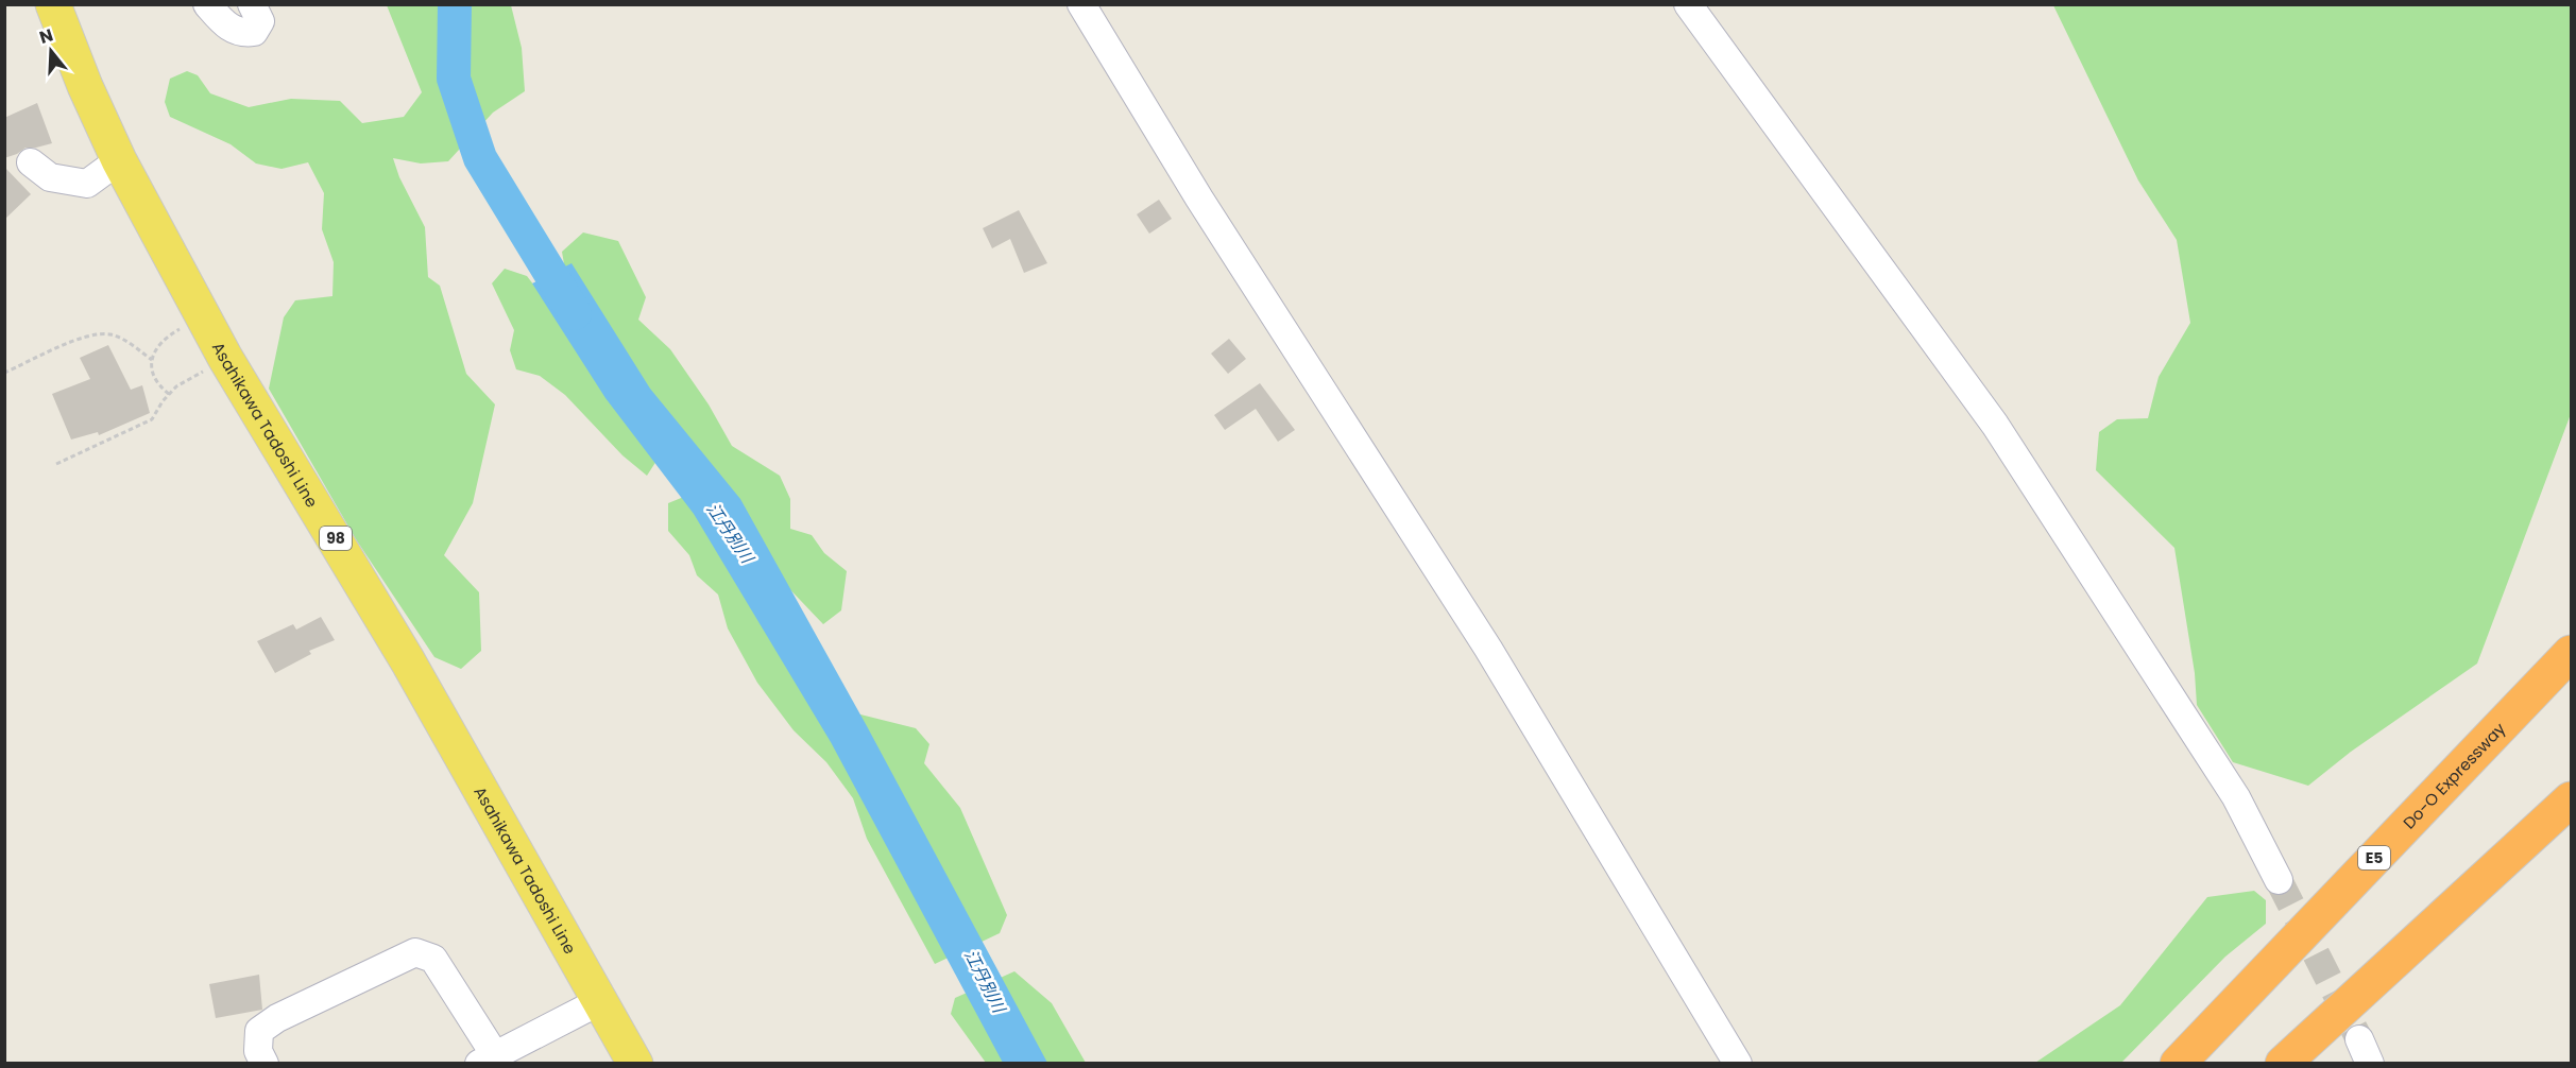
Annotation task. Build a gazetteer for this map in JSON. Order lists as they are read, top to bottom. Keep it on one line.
{"streets":{"highway":["Do-O Expressway","E5"],"main road":["Asahikawa Tadoshi Line","98"]},"water":["江丹別川"],"north":"top"}
